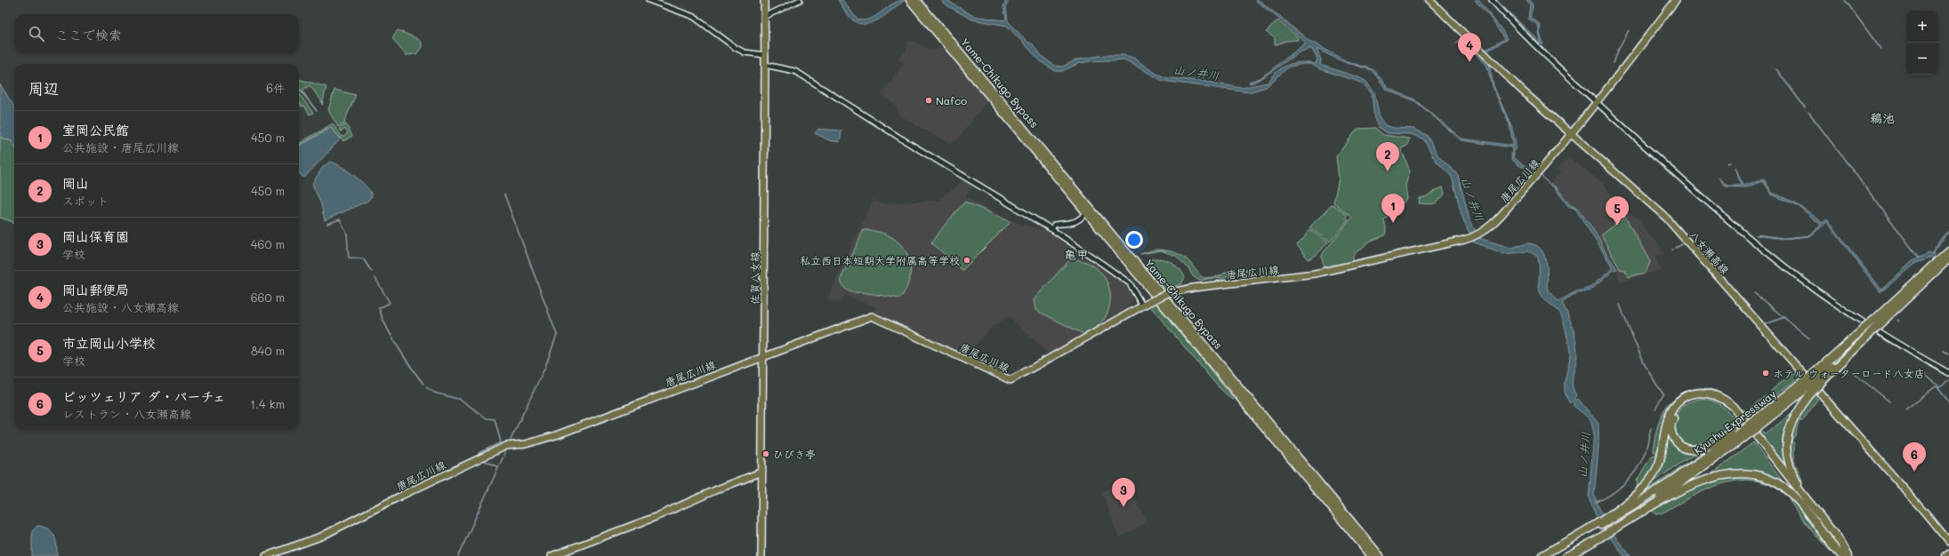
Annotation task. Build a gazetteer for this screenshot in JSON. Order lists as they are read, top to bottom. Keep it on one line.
{"streets":{"highway":["Yame-Chikugo Bypass","Kyushu Expressway"],"main road":["唐尾広川線","八女瀬高線","佐賀八女線"]},"crossings":[["唐尾広川線","八女瀬高線"],["唐尾広川線","佐賀八女線"]],"districts":["鵜池","亀甲"],"water":["山ノ井川"],"places":["Nafco","私立西日本短期大学附属高等学校","ホテル ウォーターロード八女店","ひびき亭"],"page":{"map_buttons":["+","−"],"search":"ここで検索","pins":["4","2","1","5","6","3"],"heading":["周辺","6件"],"list":[{"mark":"1","name":"室岡公民館","note":"公共施設 · 唐尾広川線","value":"450 m"},{"mark":"2","name":"岡山","note":"スポット","value":"450 m"},{"mark":"3","name":"岡山保育園","note":"学校","value":"460 m"},{"mark":"4","name":"岡山郵便局","note":"公共施設 · 八女瀬高線","value":"660 m"},{"mark":"5","name":"市立岡山小学校","note":"学校","value":"840 m"},{"mark":"6","name":"ピッツェリア ダ・パーチェ","note":"レストラン · 八女瀬高線","value":"1.4 km"}]}}
